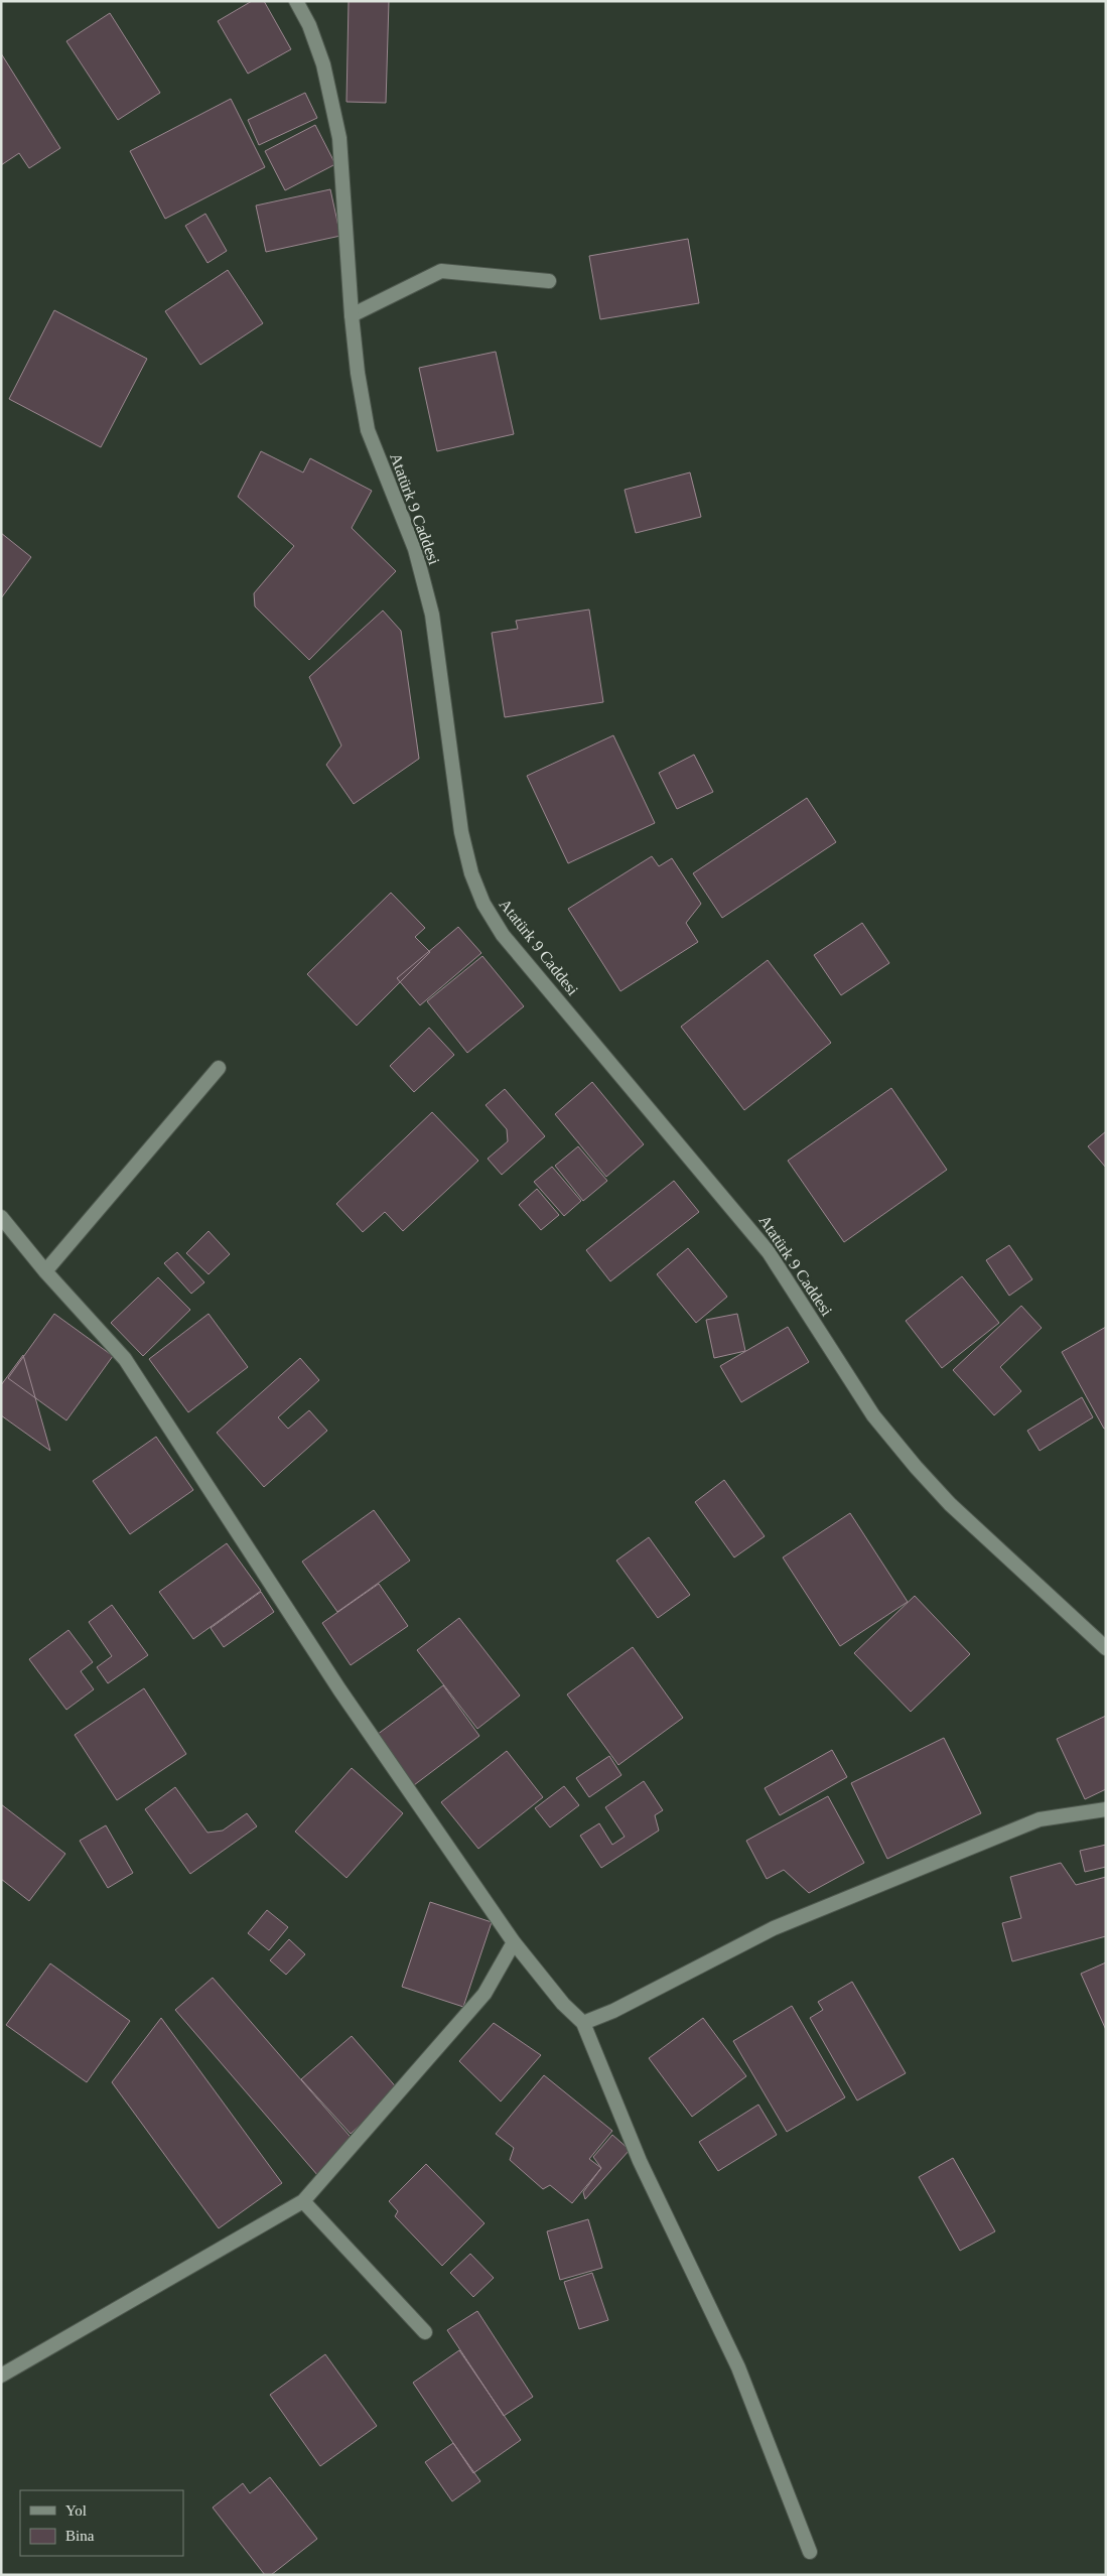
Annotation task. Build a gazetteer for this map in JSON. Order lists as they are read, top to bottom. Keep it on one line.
{"streets":{"street":["Atatürk 9 Caddesi"]},"legend":["Yol","Bina"]}
